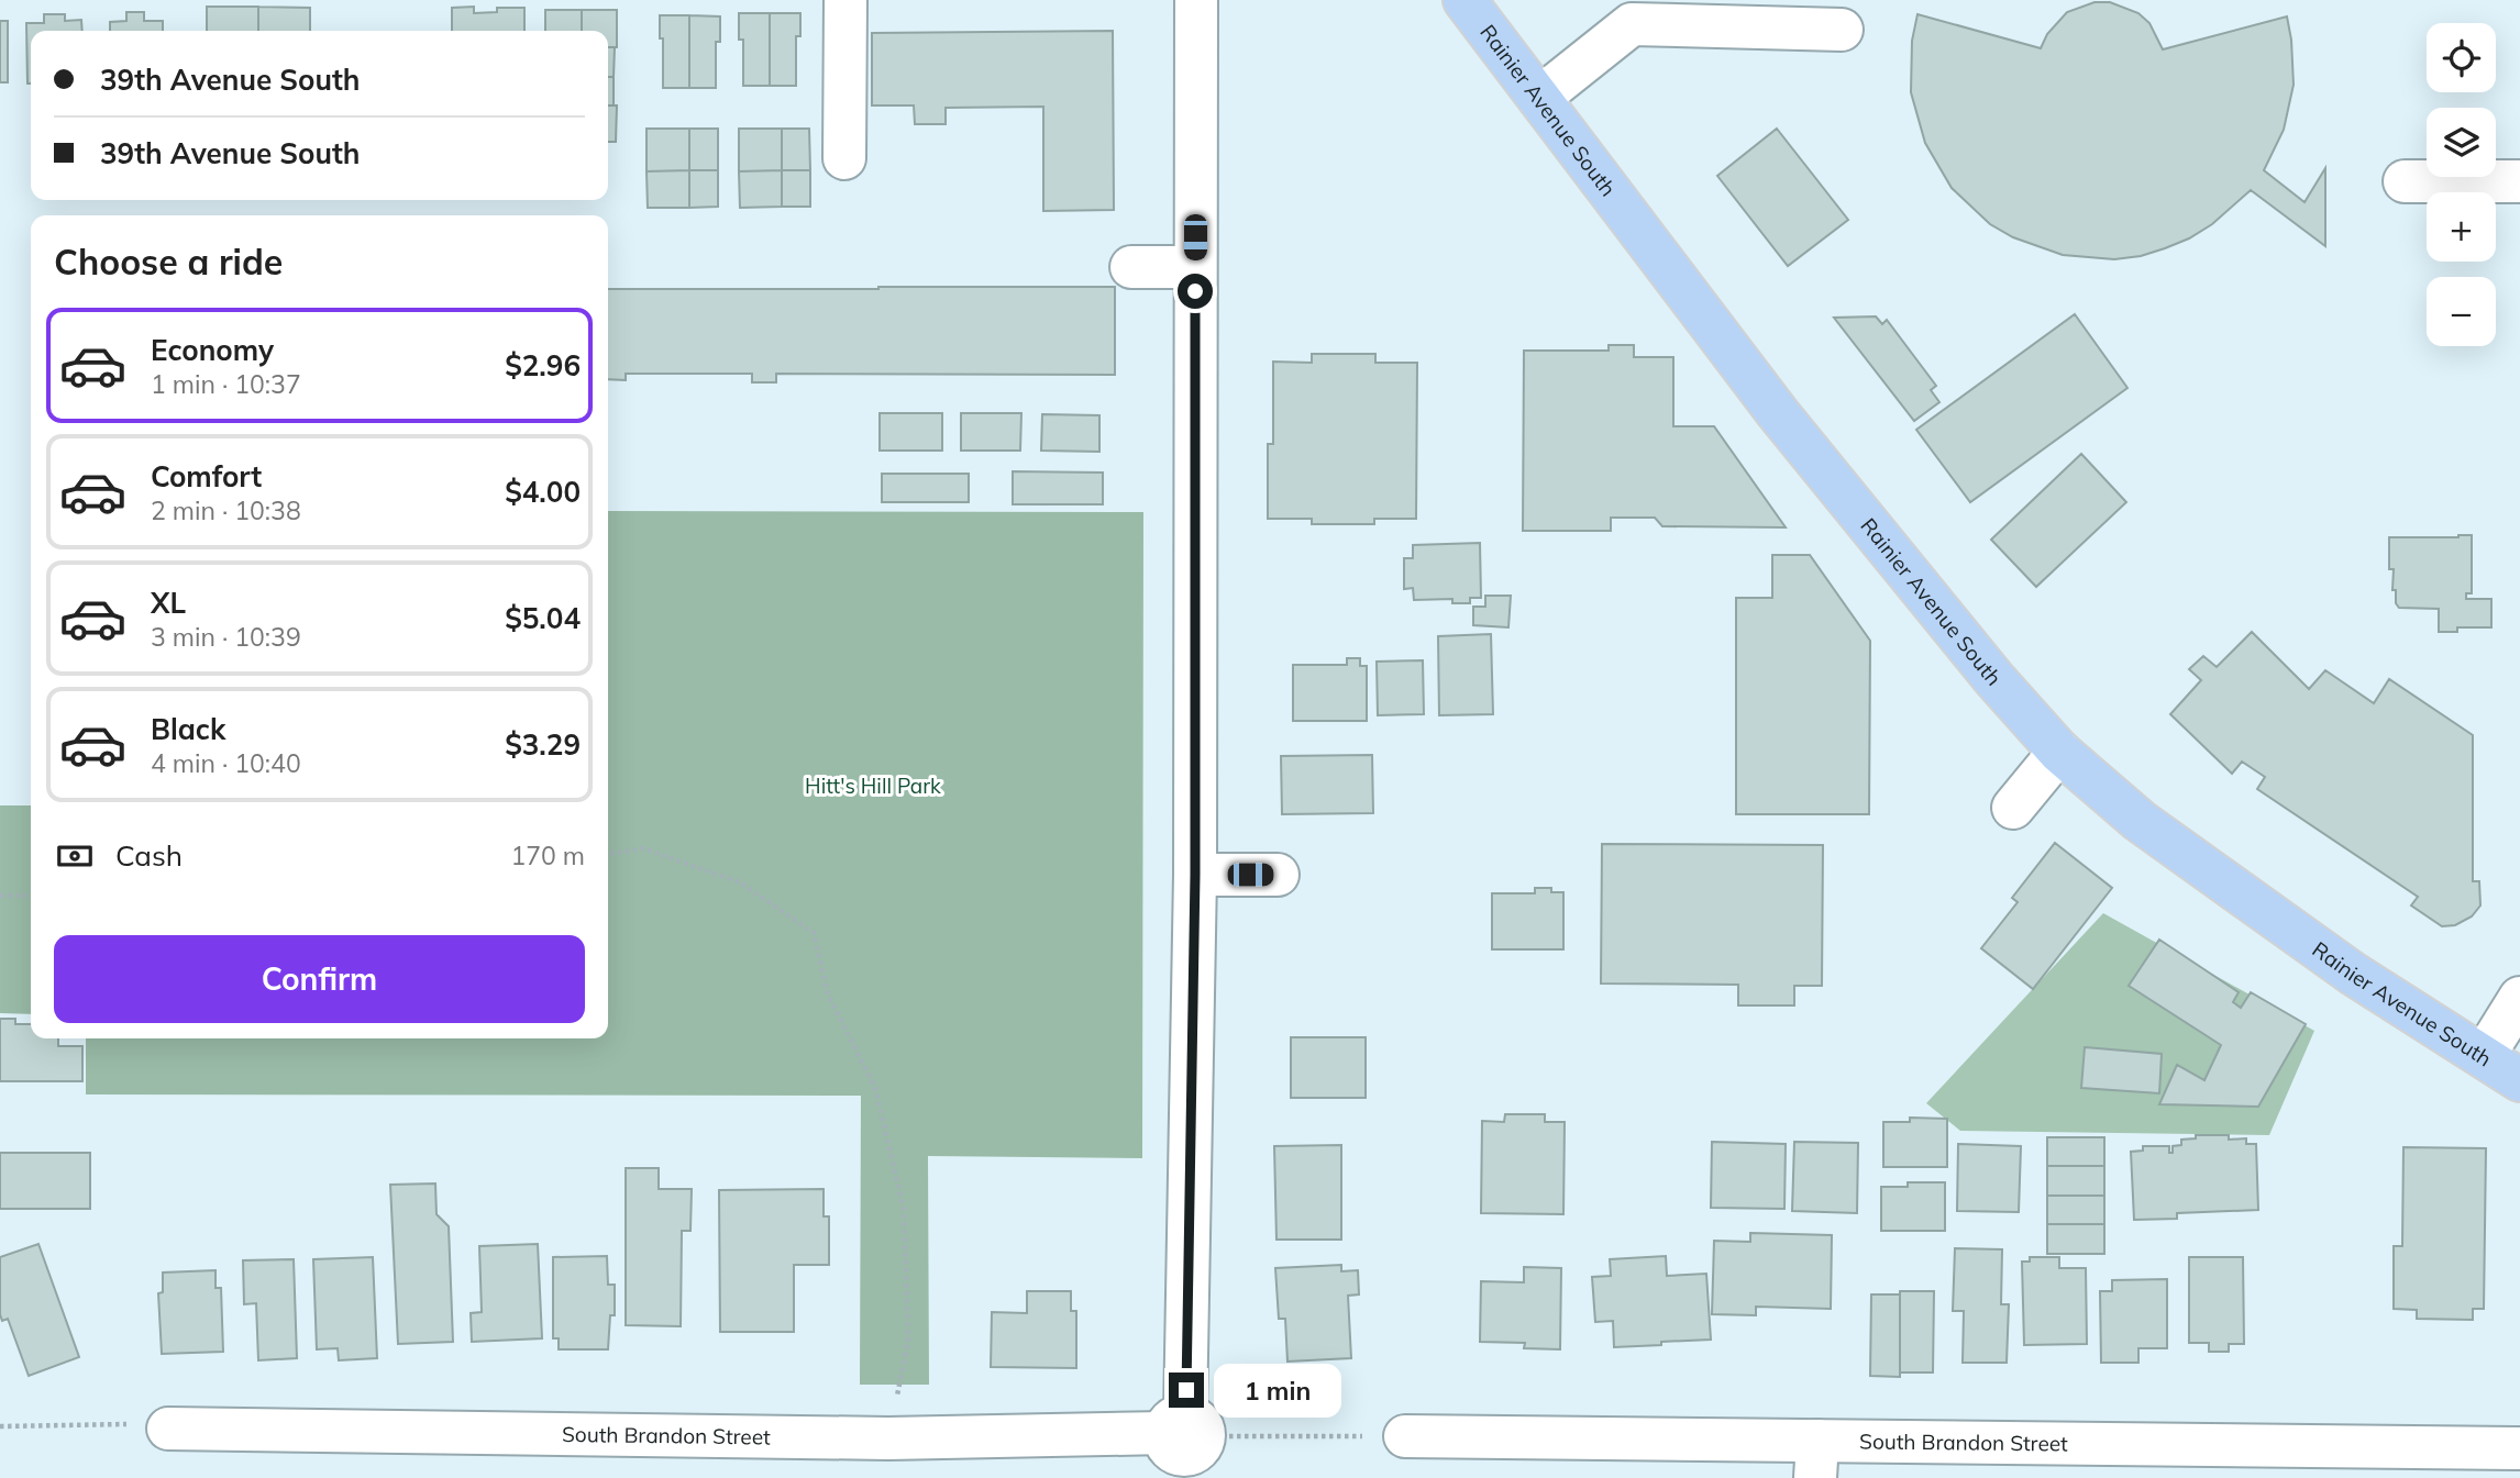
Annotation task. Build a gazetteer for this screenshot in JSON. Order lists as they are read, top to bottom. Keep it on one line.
{"streets":{"main road":["Rainier Avenue South"],"street":["South Brandon Street"]},"parks":["Hitt's Hill Park"],"page":{"map_buttons":["+","−"],"banner":["39th Avenue South","39th Avenue South"],"heading":"Choose a ride","list":[{"name":"Economy","note":"1 min · 10:37","value":"$2.96"},{"name":"Comfort","note":"2 min · 10:38","value":"$4.00"},{"name":"XL","note":"3 min · 10:39","value":"$5.04"},{"name":"Black","note":"4 min · 10:40","value":"$3.29"}],"pay":["Cash","170 m"],"buttons":"Confirm","bubble":"1 min"}}
